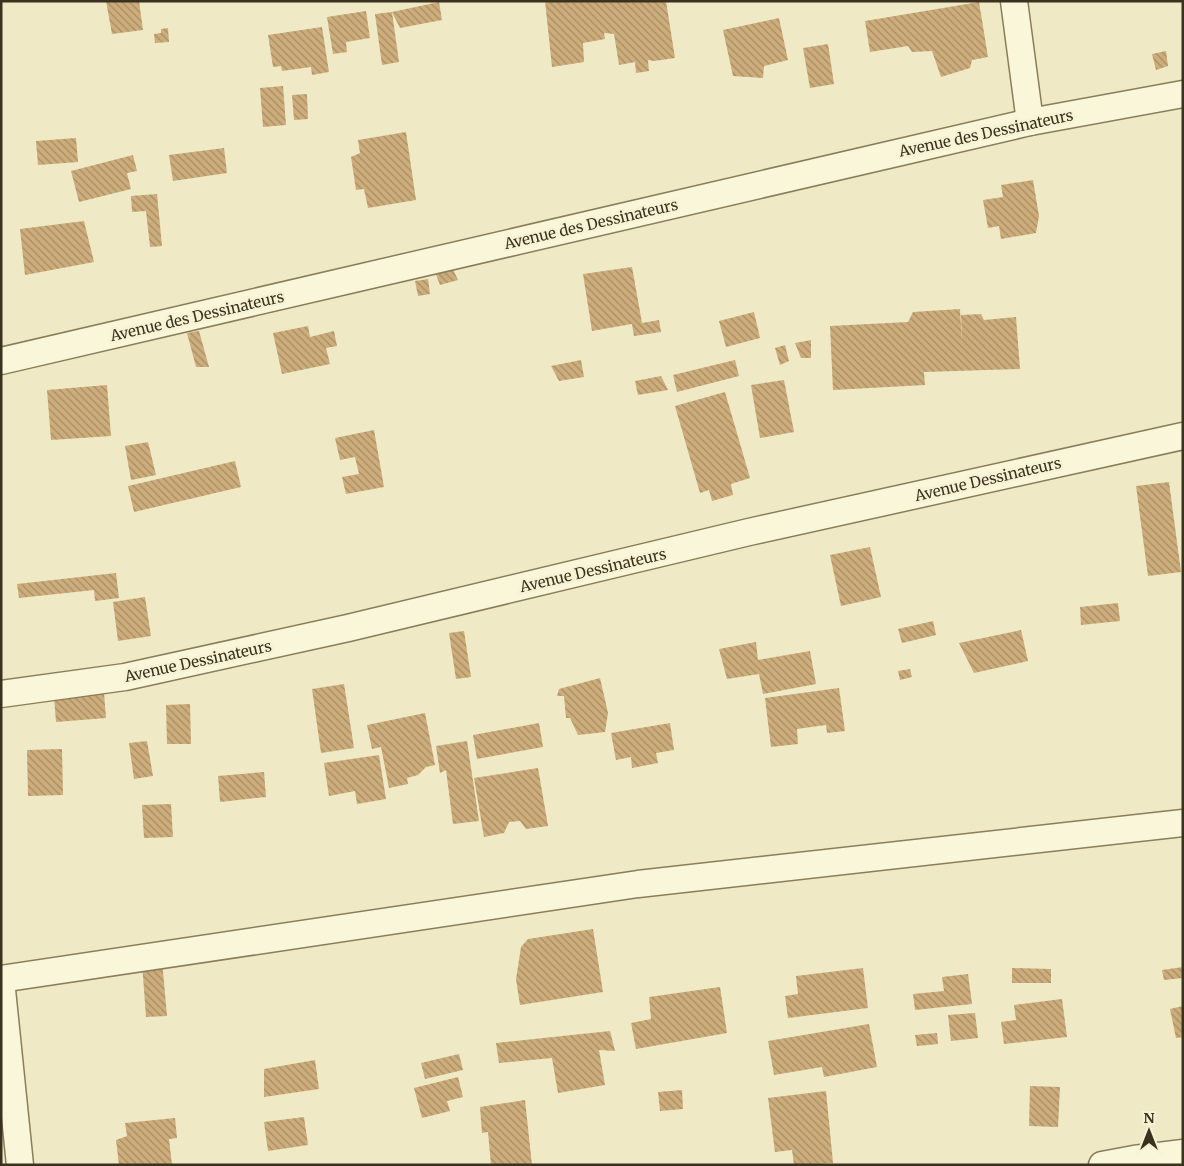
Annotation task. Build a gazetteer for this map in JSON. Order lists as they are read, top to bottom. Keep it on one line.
{"streets":{"street":["Avenue des Dessinateurs","Avenue Dessinateurs"]},"north":"top"}
